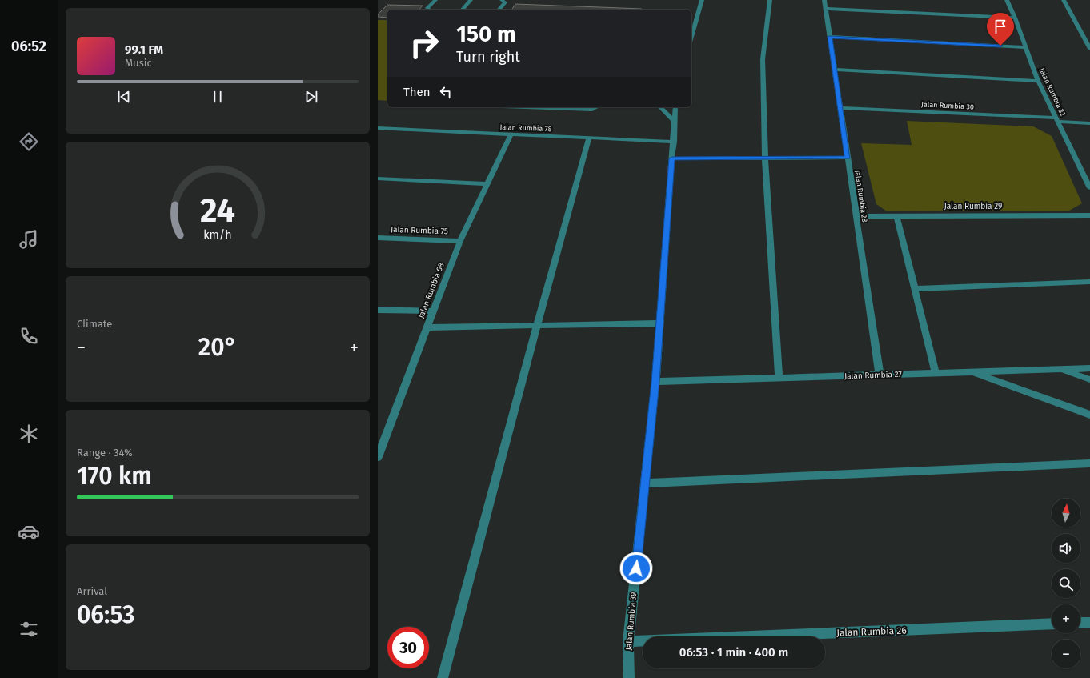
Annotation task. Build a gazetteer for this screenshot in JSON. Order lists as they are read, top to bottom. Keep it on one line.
{"streets":{"street":["Jalan Rumbia 32","Jalan Rumbia 30","Jalan Rumbia 78","Jalan Rumbia 28","Jalan Rumbia 29","Jalan Rumbia 75","Jalan Rumbia 68","Jalan Rumbia 27","Jalan Rumbia 39","Jalan Rumbia 26"]},"crossings":[["Jalan Rumbia 32","Jalan Rumbia 30"],["Jalan Rumbia 30","Jalan Rumbia 28"],["Jalan Rumbia 78","Jalan Rumbia 68"],["Jalan Rumbia 78","Jalan Rumbia 39"],["Jalan Rumbia 28","Jalan Rumbia 29"],["Jalan Rumbia 28","Jalan Rumbia 27"],["Jalan Rumbia 75","Jalan Rumbia 68"],["Jalan Rumbia 27","Jalan Rumbia 39"],["Jalan Rumbia 39","Jalan Rumbia 26"]],"north":"top","page":{"tabs":"06:52","turn":["150 m","Turn right"],"song":["99.1 FM","Music"],"then":"Then","tile":["Climate",["Range · 34%","170 km"],["Arrival","06:53"]],"heat":["−","20°","+"],"map_buttons":["+","−"],"limit":"30","trip":"06:53 · 1 min · 400 m","gauge":["24","km/h"]}}
